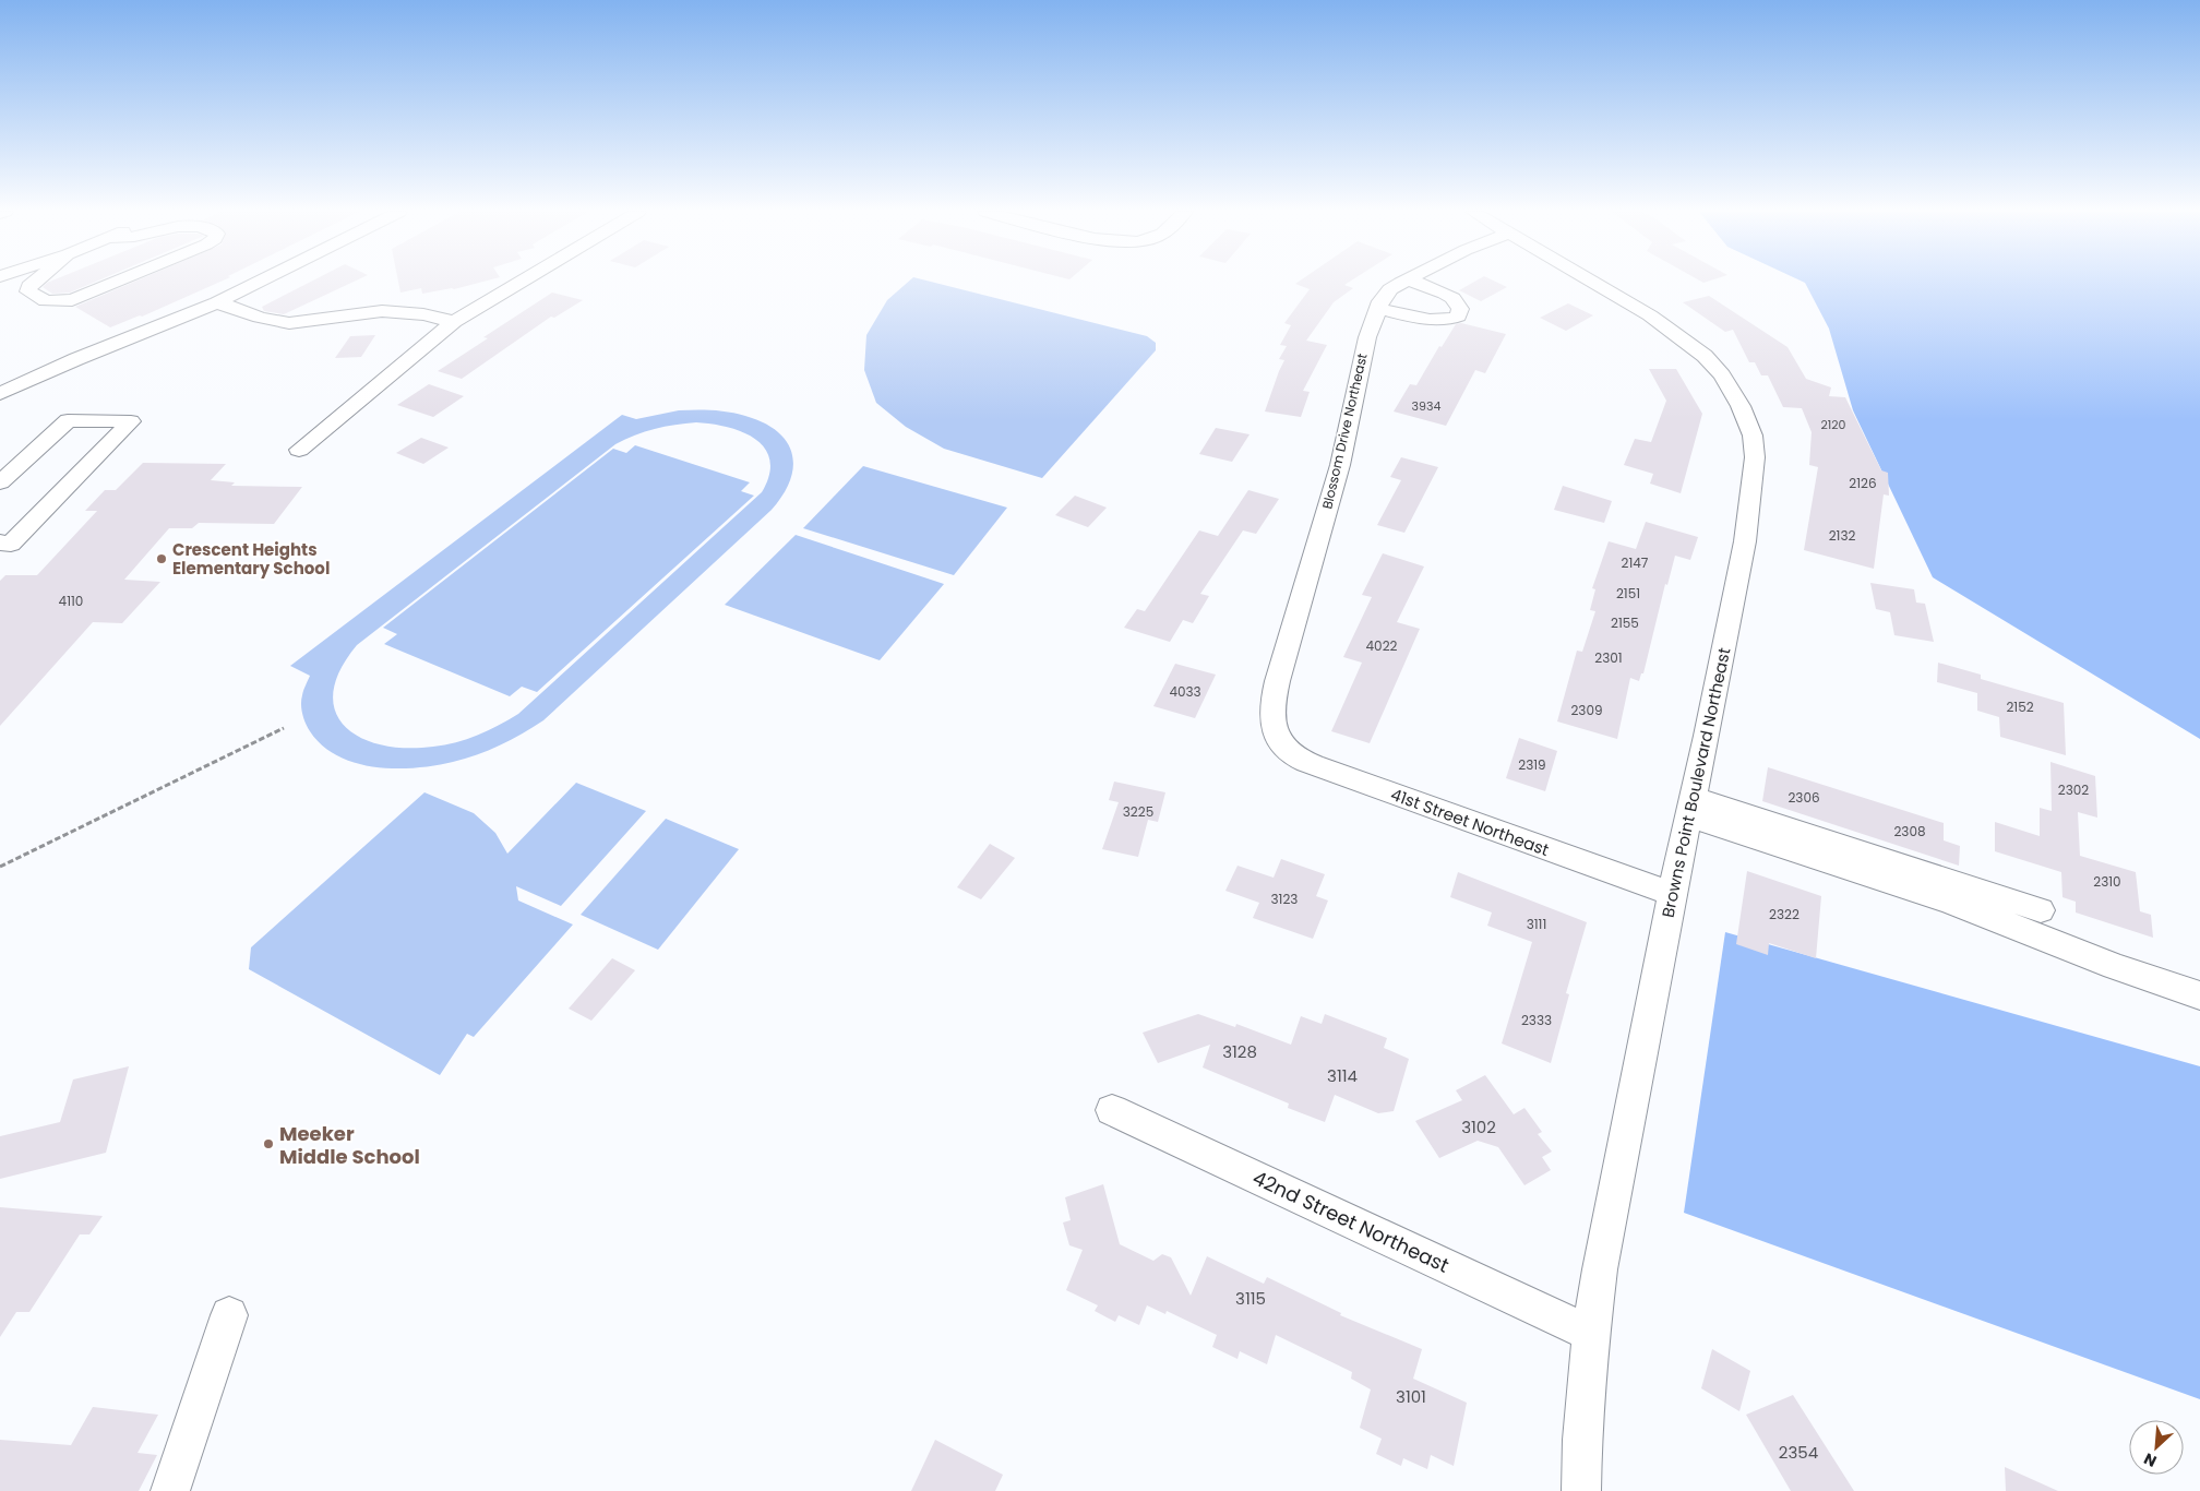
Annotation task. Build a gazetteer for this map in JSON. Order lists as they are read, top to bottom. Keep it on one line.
{"streets":{"street":["Blossom Drive Northeast","Browns Point Boulevard Northeast","41st Street Northeast","42nd Street Northeast"]},"crossings":[["Blossom Drive Northeast","41st Street Northeast"],["Browns Point Boulevard Northeast","41st Street Northeast"],["Browns Point Boulevard Northeast","42nd Street Northeast"]],"places":["Crescent Heights Elementary School","Meeker Middle School"],"house_numbers":["3934","2120","2126","2132","2147","2151","4110","2155","4022","2301","4033","2152","2309","2319","2302","2306","3225","2308","2310","3123","2322","3111","2333","3128","3114","3102","3115","3101","2354"],"north":"bottom left"}
